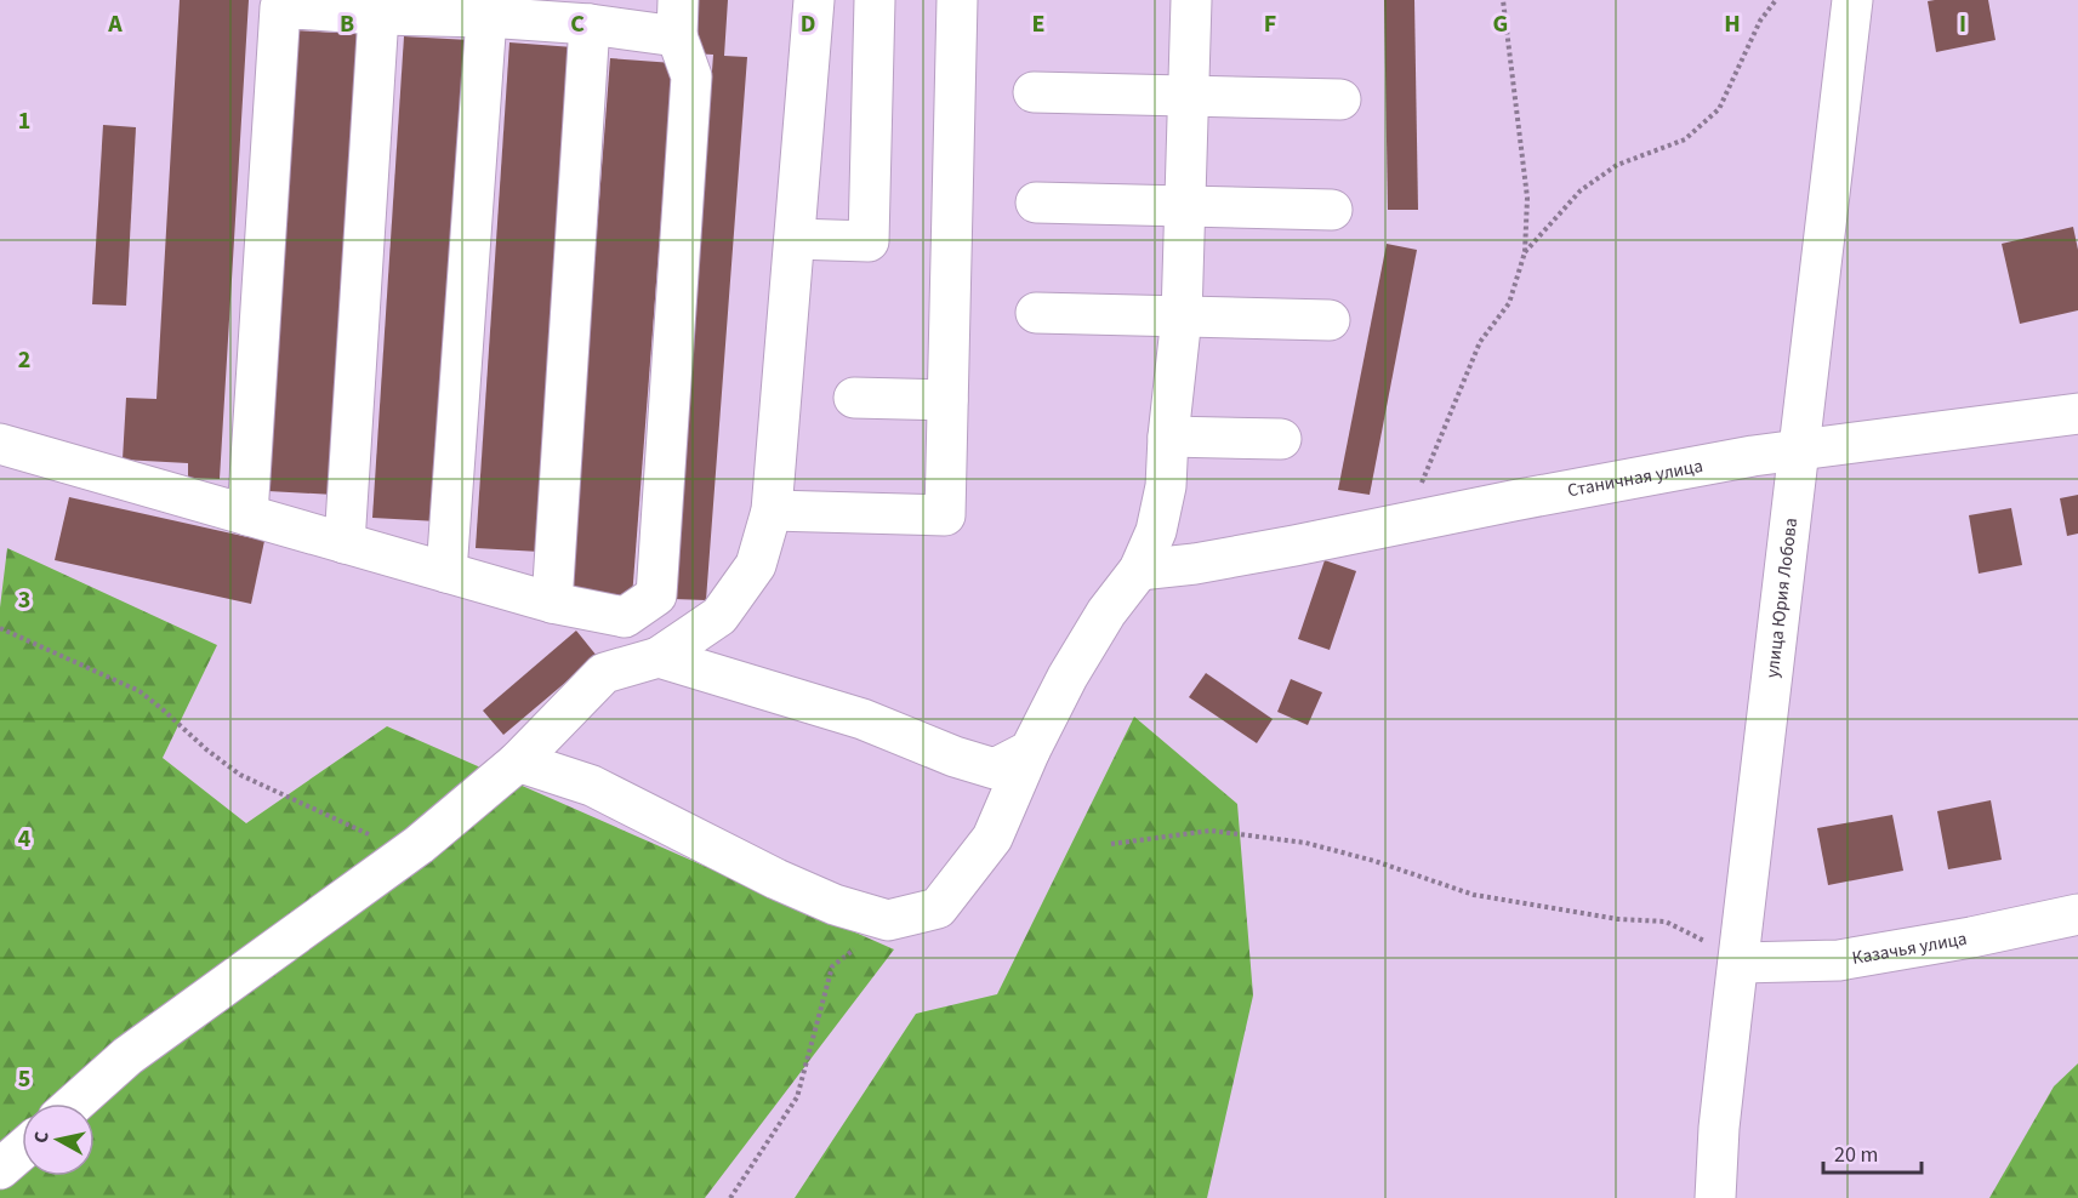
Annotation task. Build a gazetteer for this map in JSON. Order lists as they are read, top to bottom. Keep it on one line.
{"streets":{"street":["Станичная улица","улица Юрия Лобова","Казачья улица"]},"crossings":[["Станичная улица","улица Юрия Лобова"],["улица Юрия Лобова","Казачья улица"]],"scale_bar":"20 m","north":"left","grid":{"columns":["A","B","C","D","E","F","G","H","I"],"rows":["1","2","3","4","5"]}}
